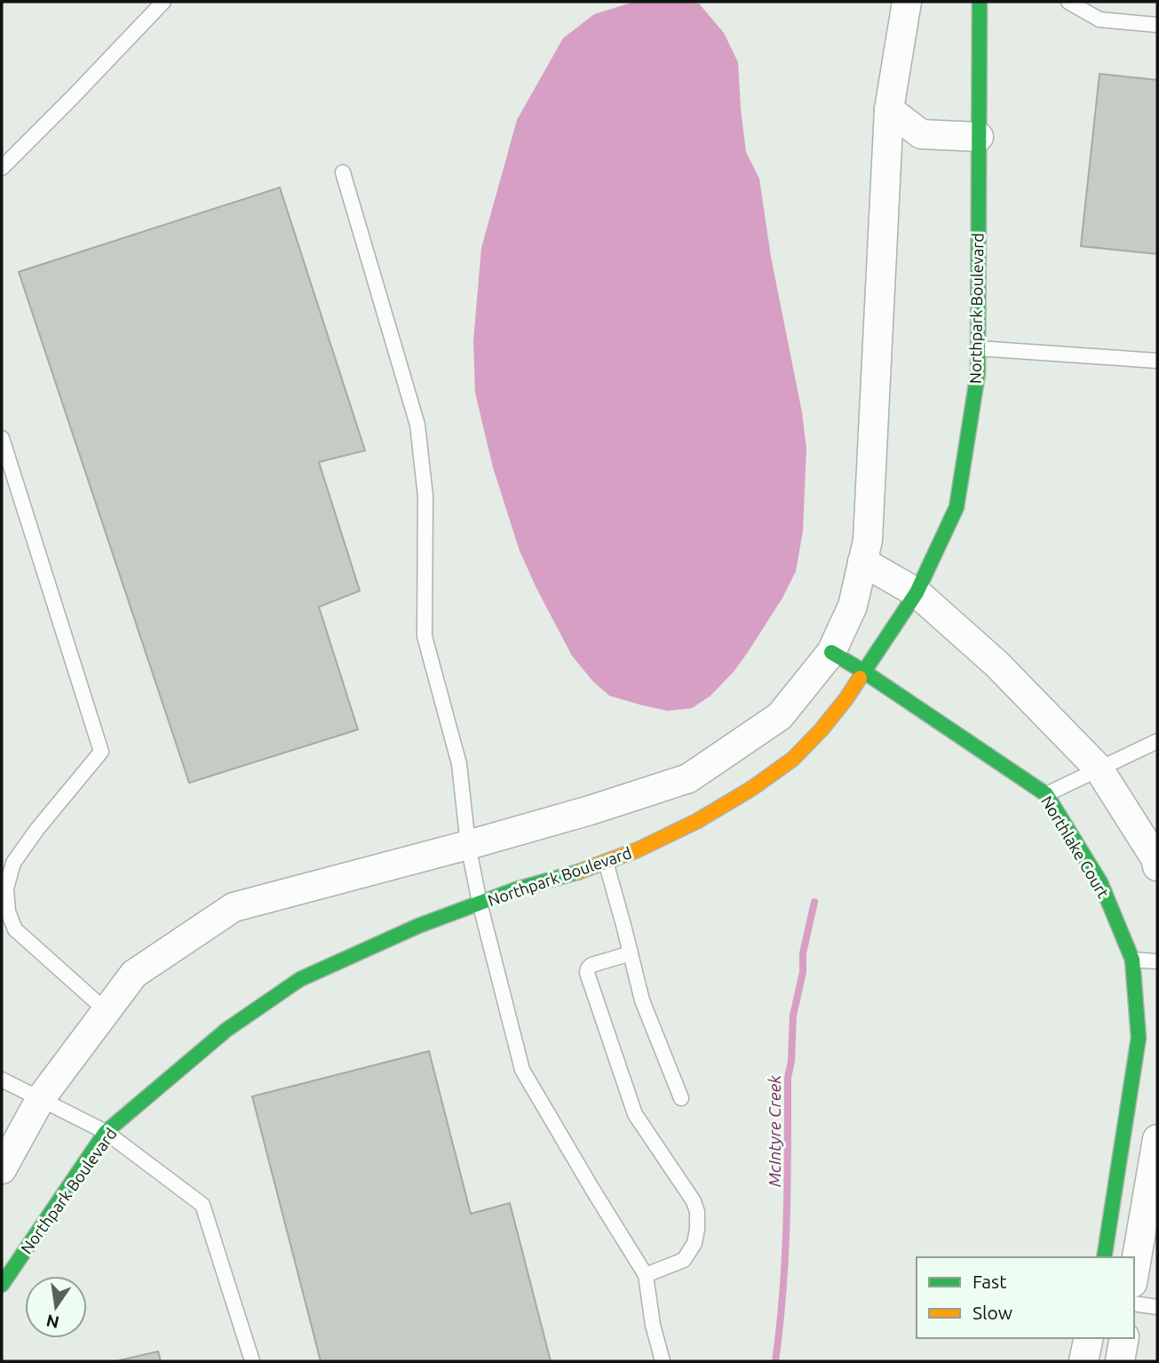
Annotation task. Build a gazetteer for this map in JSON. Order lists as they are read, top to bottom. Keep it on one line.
{"streets":{"street":["Northpark Boulevard","Northlake Court"]},"crossings":[["Northpark Boulevard","Northlake Court"]],"water":["McIntyre Creek"],"legend":["Fast","Slow"],"north":"bottom"}
